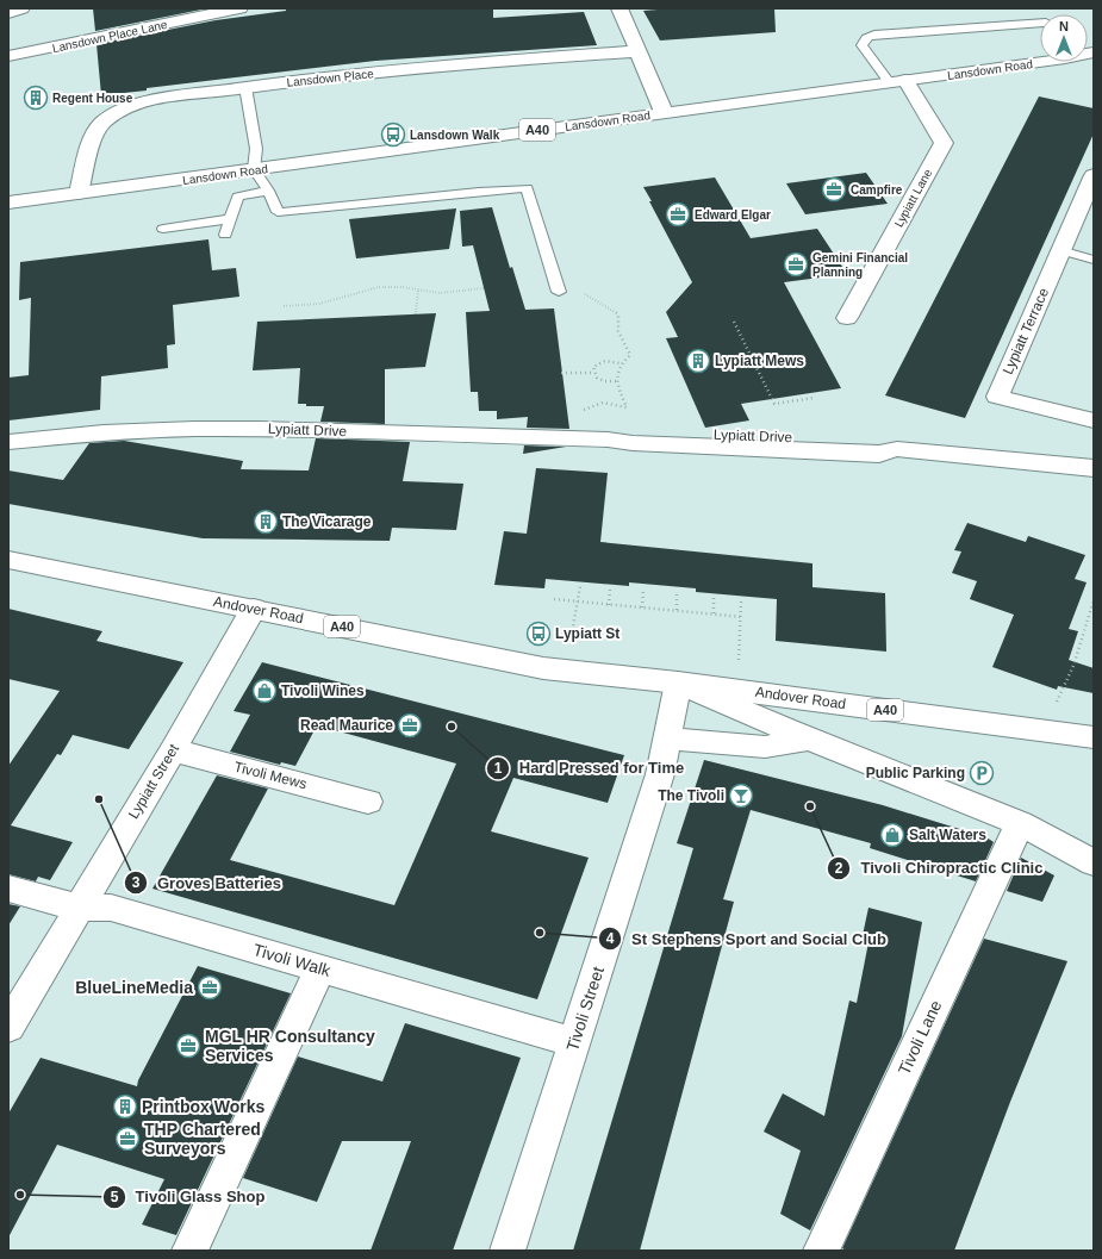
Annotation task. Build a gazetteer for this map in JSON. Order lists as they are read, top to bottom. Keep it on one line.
{"streets":{"main road":["Lansdown Place Lane","Lansdown Road","Lansdown Place","A40","Lypiatt Lane","Lypiatt Terrace","Lypiatt Drive","Andover Road","Tivoli Mews","Lypiatt Street","Tivoli Walk","Tivoli Street","Tivoli Lane"]},"crossings":[["Lansdown Road","Lansdown Place"],["Lansdown Road","Lypiatt Lane"],["Andover Road","Lypiatt Street"],["Andover Road","Tivoli Street"],["Andover Road","Tivoli Lane"],["Tivoli Mews","Lypiatt Street"],["Lypiatt Street","Tivoli Walk"],["Tivoli Walk","Tivoli Street"]],"places":{"building":["Regent House","Lypiatt Mews","The Vicarage","Printbox Works"],"bus stop":["Lansdown Walk","Lypiatt St"],"office":["Campfire","Edward Elgar","Gemini Financial Planning","Read Maurice","BlueLineMedia","MGL HR Consultancy Services","THP Chartered Surveyors"],"shop":["Tivoli Wines","Salt Waters"],"other":["Hard Pressed for Time","Groves Batteries","Tivoli Chiropractic Clinic","St Stephens Sport and Social Club","Tivoli Glass Shop"],"parking":["Public Parking"],"bar":["The Tivoli"]},"north":"top"}
